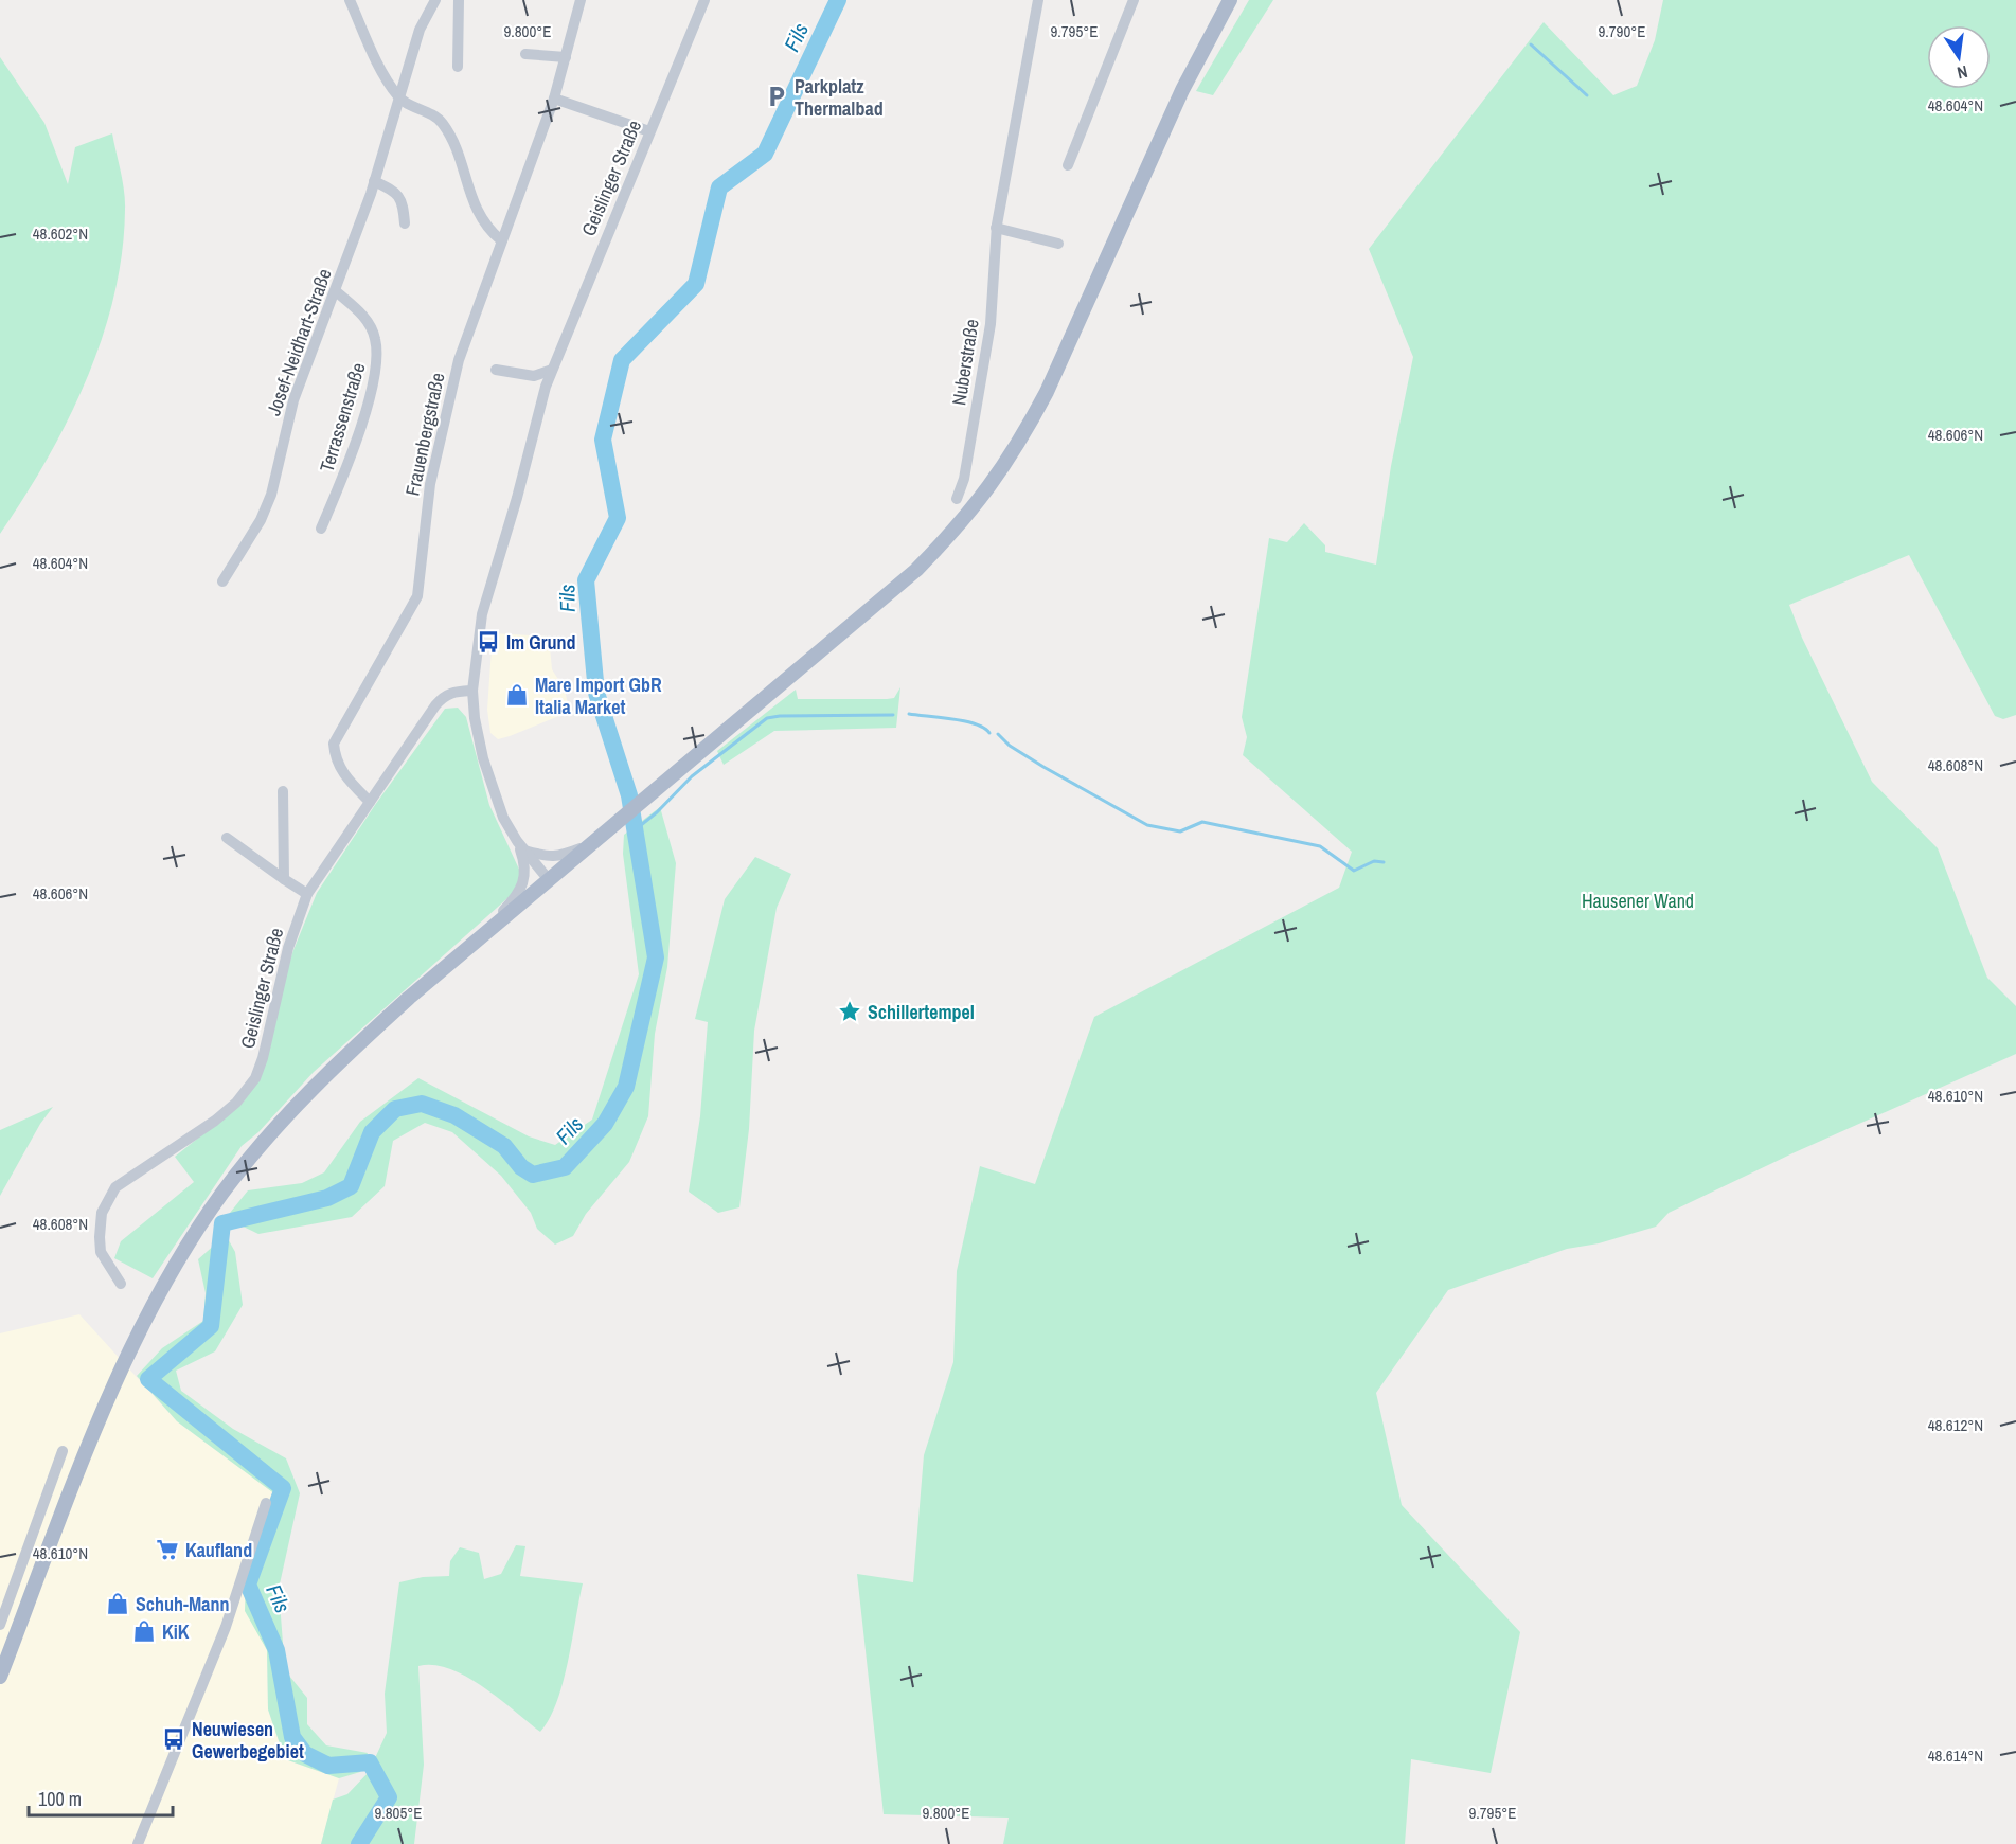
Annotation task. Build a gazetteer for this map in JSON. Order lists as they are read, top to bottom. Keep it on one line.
{"streets":{"street":["Geislinger Straße","Josef-Neidhart-Straße","Nuberstraße","Terrassenstraße","Frauenbergstraße"]},"crossings":[["Geislinger Straße","Frauenbergstraße"],["Josef-Neidhart-Straße","Terrassenstraße"]],"water":["Fils"],"parks":["Hausener Wand"],"places":{"parking":["Parkplatz Thermalbad"],"bus stop":["Im Grund","Neuwiesen Gewerbegebiet"],"shop":["Mare Import GbR Italia Market","Schuh-Mann","KiK"],"place":["Schillertempel"],"supermarket":["Kaufland"]},"scale_bar":"100 m","north":"bottom","coordinates":["9.800°E","9.795°E","9.790°E","48.604°N","48.602°N","48.606°N","48.608°N","48.610°N","48.612°N","48.614°N","9.805°E"]}
